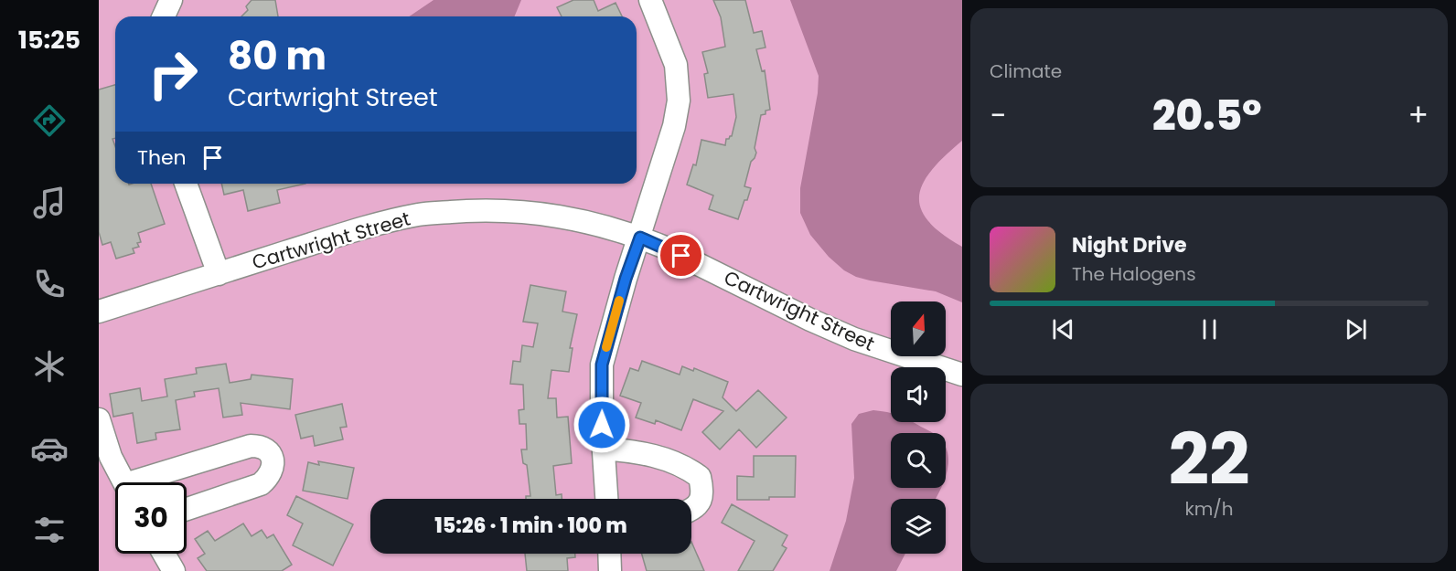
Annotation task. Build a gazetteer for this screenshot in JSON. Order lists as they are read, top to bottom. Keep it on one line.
{"streets":{"street":["Cartwright Street"]},"north":"top","page":{"tabs":"15:25","tile":["Climate",["22","km/h"]],"turn":["80 m","Cartwright Street"],"heat":["−","20.5°","+"],"then":"Then","song":["Night Drive","The Halogens"],"limit":"30","trip":"15:26 · 1 min · 100 m"}}
